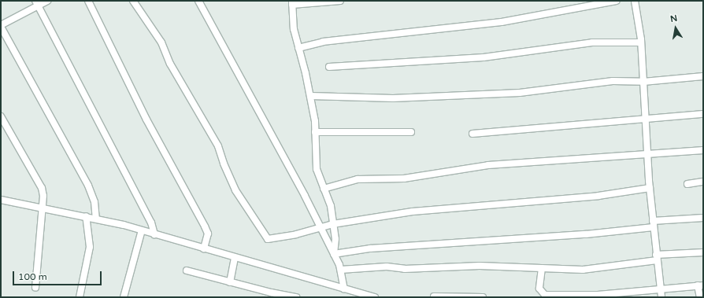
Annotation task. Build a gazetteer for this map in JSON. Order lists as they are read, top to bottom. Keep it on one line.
{"scale_bar":"100 m","north":"top"}
